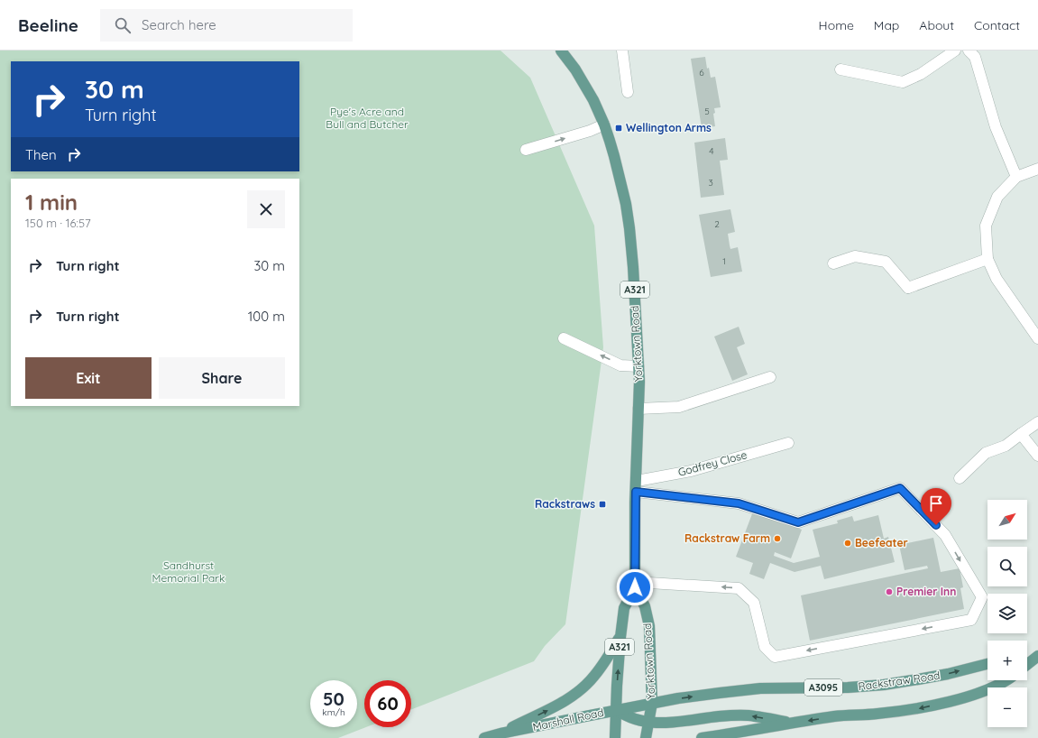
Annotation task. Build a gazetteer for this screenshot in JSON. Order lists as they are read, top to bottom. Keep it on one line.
{"streets":{"main road":["A321","Yorktown Road","Rackstraw Road","A3095","Marshall Road"],"street":["Godfrey Close"]},"crossings":[["Yorktown Road","Godfrey Close"],["Yorktown Road","Rackstraw Road"],["Yorktown Road","Marshall Road"],["Rackstraw Road","Marshall Road"]],"parks":["Pye's Acre and Bull and Butcher","Sandhurst Memorial Park"],"places":{"transit":["Wellington Arms","Rackstraws"],"other":["Rackstraw Farm","Beefeater","Premier Inn"]},"house_numbers":["6","5","4","3","2","1"],"north":"top right","page":{"header":"Beeline","search":"Search here","nav":["Home","Map","About","Contact"],"turn":["30 m","Turn right"],"then":"Then","heading":["1 min","150 m · 16:57"],"list":[{"name":"Turn right","value":"30 m"},{"name":"Turn right","value":"100 m"}],"buttons":["Exit","Share"],"map_buttons":["+","−"],"speed":"50 km/h","limit":"60"}}
